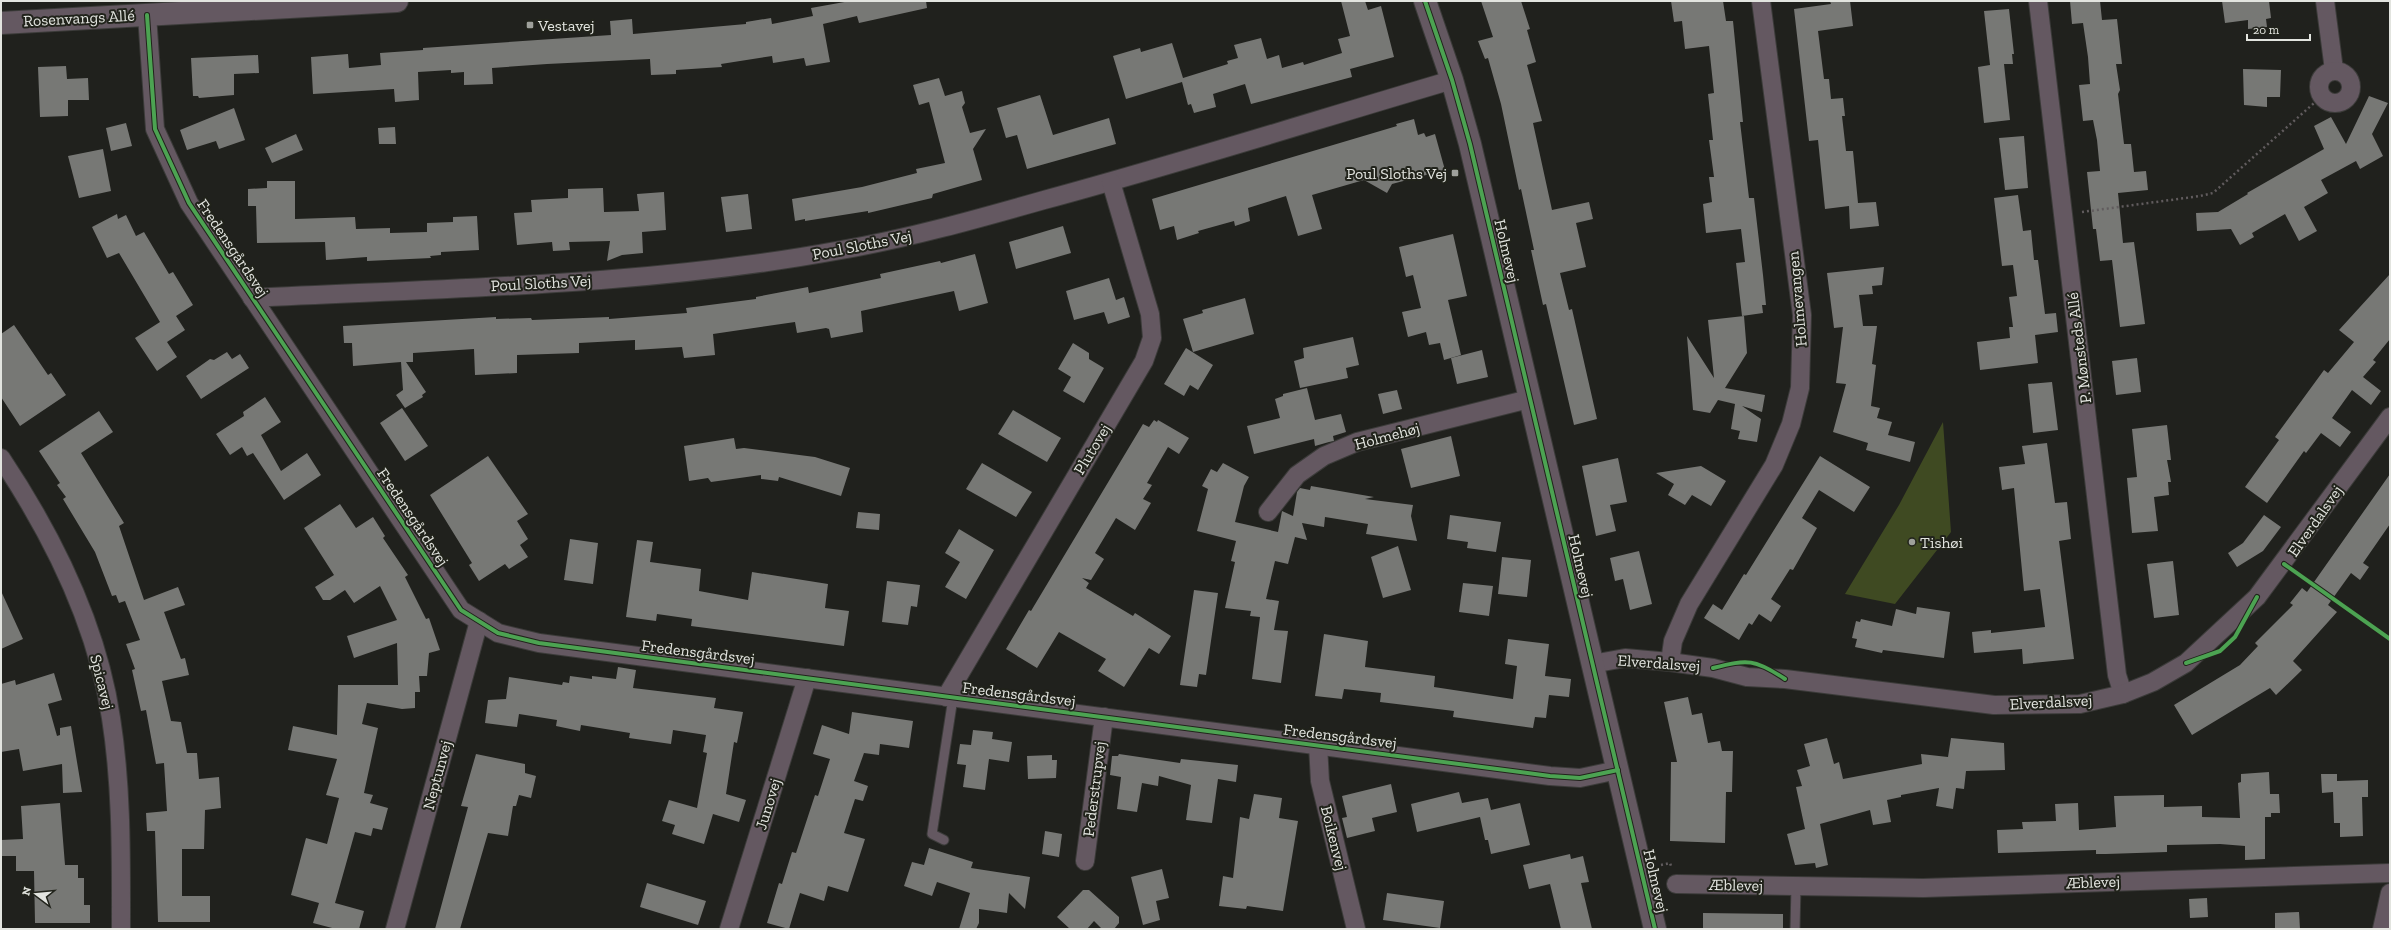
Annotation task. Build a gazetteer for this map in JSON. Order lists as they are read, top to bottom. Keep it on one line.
{"streets":{"street":["Rosenvangs Allé","Poul Sloths Vej","Fredensgårdsvej","Holmevej","Holmevangen","P. Mønsteds Allé","Holmehøj","Plutovej","Elverdalsvej","Spicavej","Neptunvej","Pederstrupvej","Junovej","Boikenvej","Æblevej"]},"crossings":[["Rosenvangs Allé","Fredensgårdsvej"],["Poul Sloths Vej","Fredensgårdsvej"],["Poul Sloths Vej","Holmevej"],["Poul Sloths Vej","Plutovej"],["Fredensgårdsvej","Holmevej"],["Fredensgårdsvej","Plutovej"],["Fredensgårdsvej","Neptunvej"],["Fredensgårdsvej","Pederstrupvej"],["Fredensgårdsvej","Junovej"],["Fredensgårdsvej","Boikenvej"],["Holmevej","Holmehøj"],["Holmevej","Elverdalsvej"],["Holmevangen","Elverdalsvej"],["P. Mønsteds Allé","Elverdalsvej"]],"places":{"transit":["Vestavej","Poul Sloths Vej"],"other":["Tishøi"]},"scale_bar":"20 m","north":"left"}
